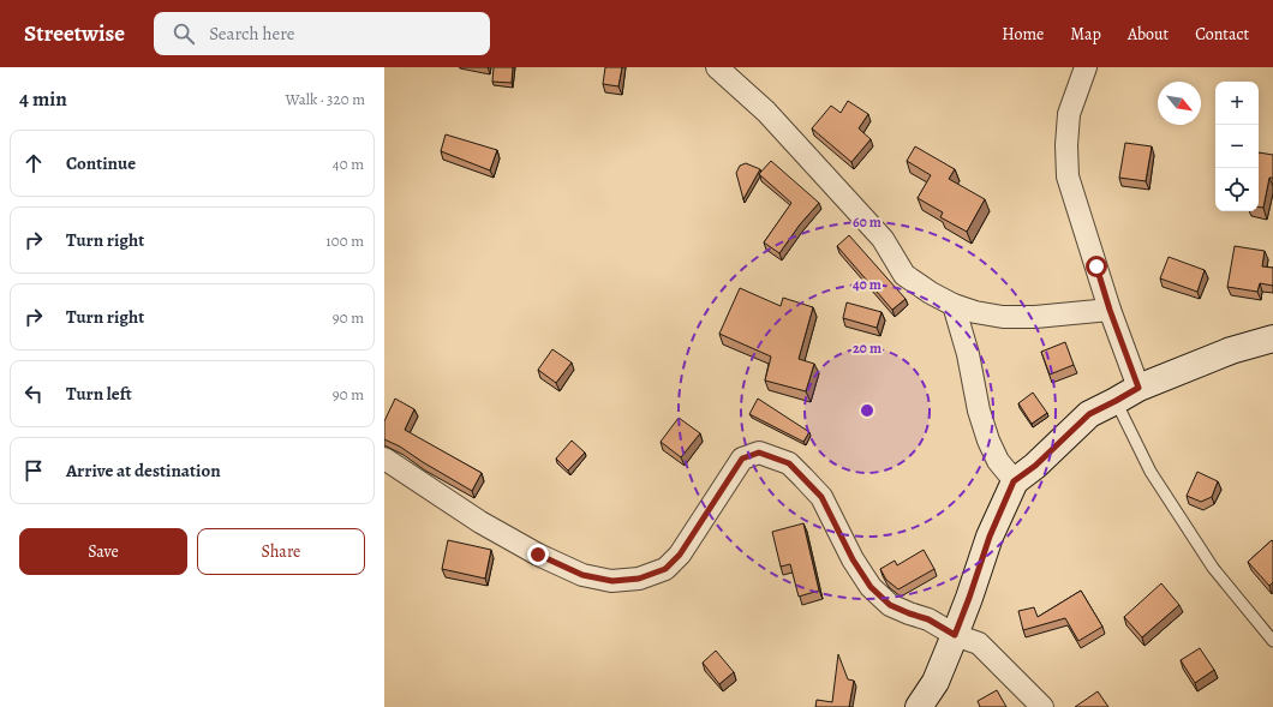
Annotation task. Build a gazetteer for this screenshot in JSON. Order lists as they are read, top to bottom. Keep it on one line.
{"north":"bottom right","page":{"header":"Streetwise","search":"Search here","nav":["Home","Map","About","Contact"],"heading":["4 min","Walk · 320 m"],"map_buttons":["+","−"],"list":[["Continue","40 m"],["Turn right","100 m"],["Turn right","90 m"],["Turn left","90 m"],"Arrive at destination"],"buttons":["Save","Share"]},"rings":["60 m","40 m","20 m"]}
